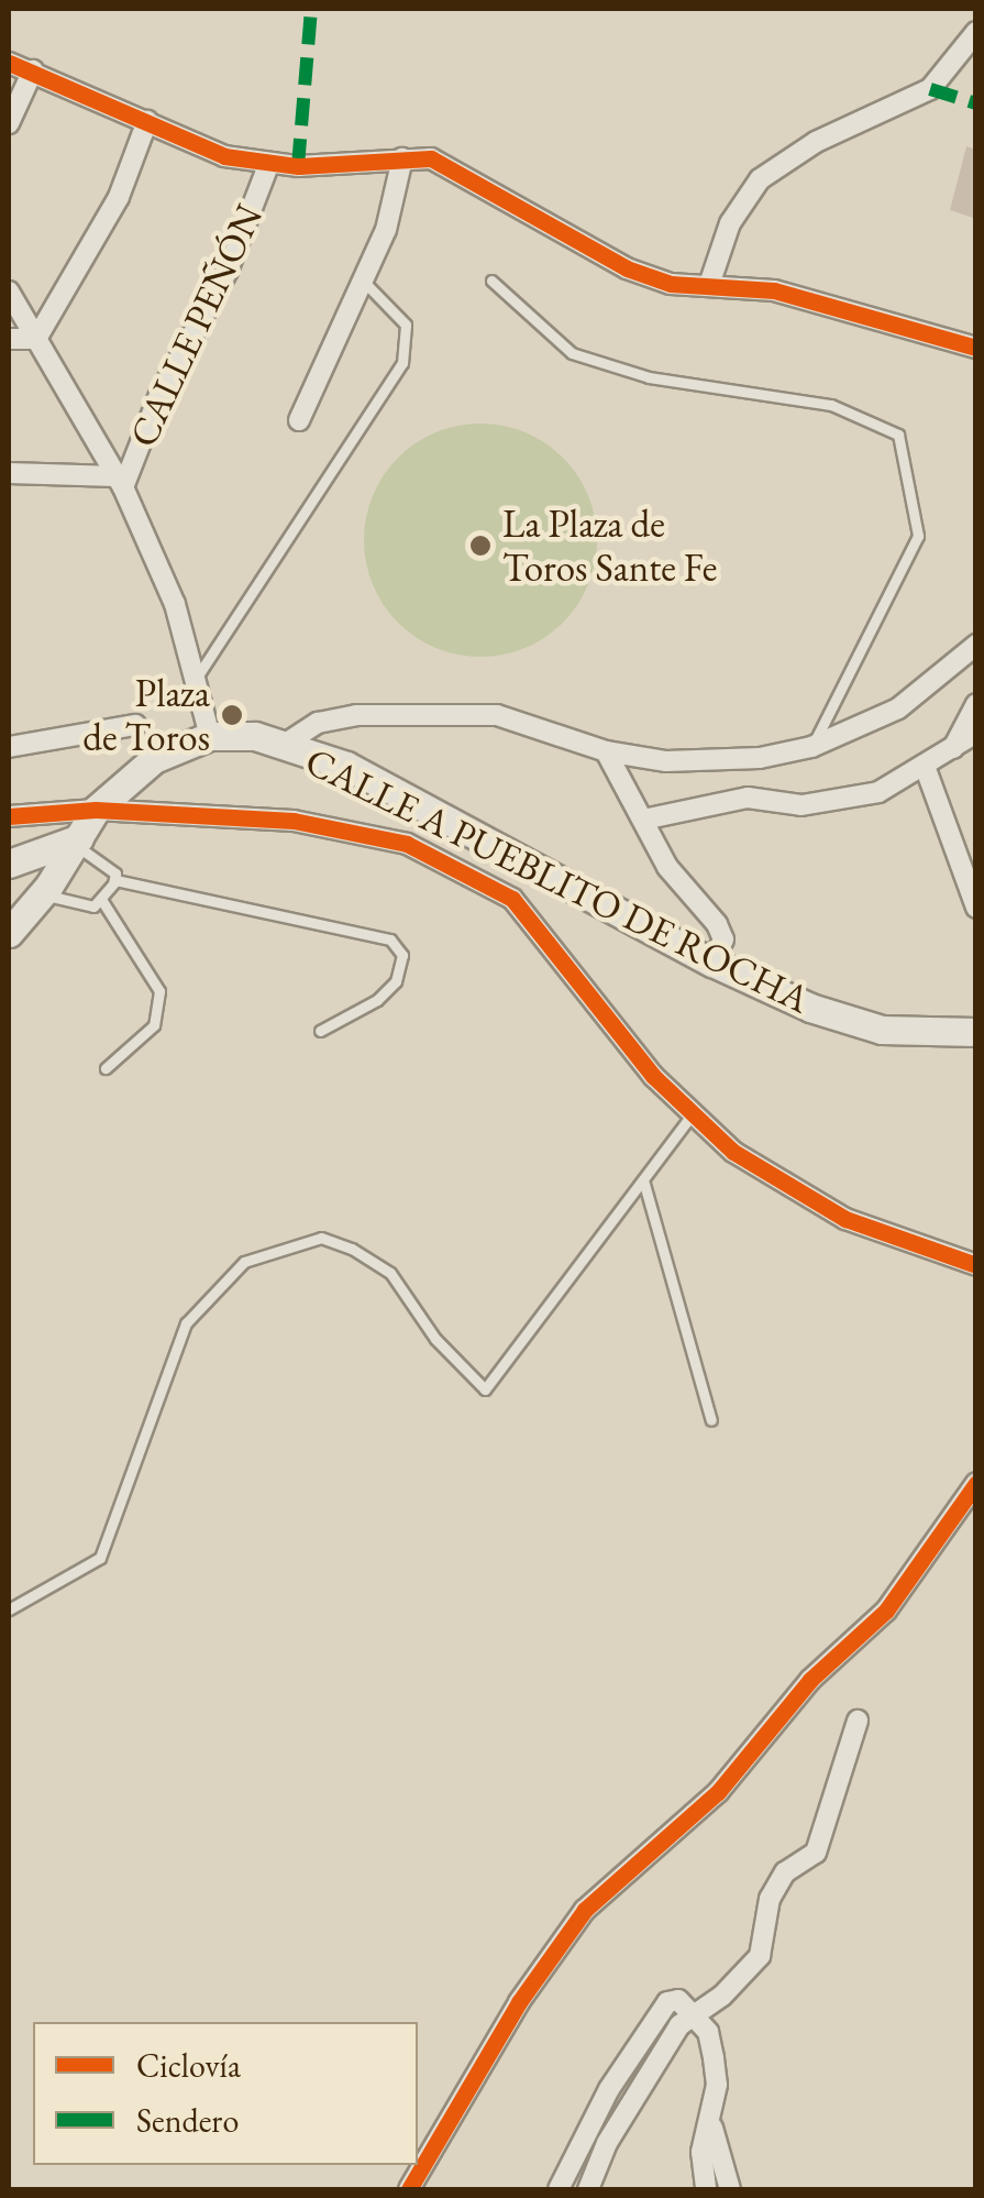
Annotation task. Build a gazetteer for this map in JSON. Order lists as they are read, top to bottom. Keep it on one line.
{"streets":{"street":["CALLE PEÑÓN","CALLE A PUEBLITO DE ROCHA"]},"places":["La Plaza de Toros Sante Fe","Plaza de Toros"],"legend":["Ciclovía","Sendero"]}
